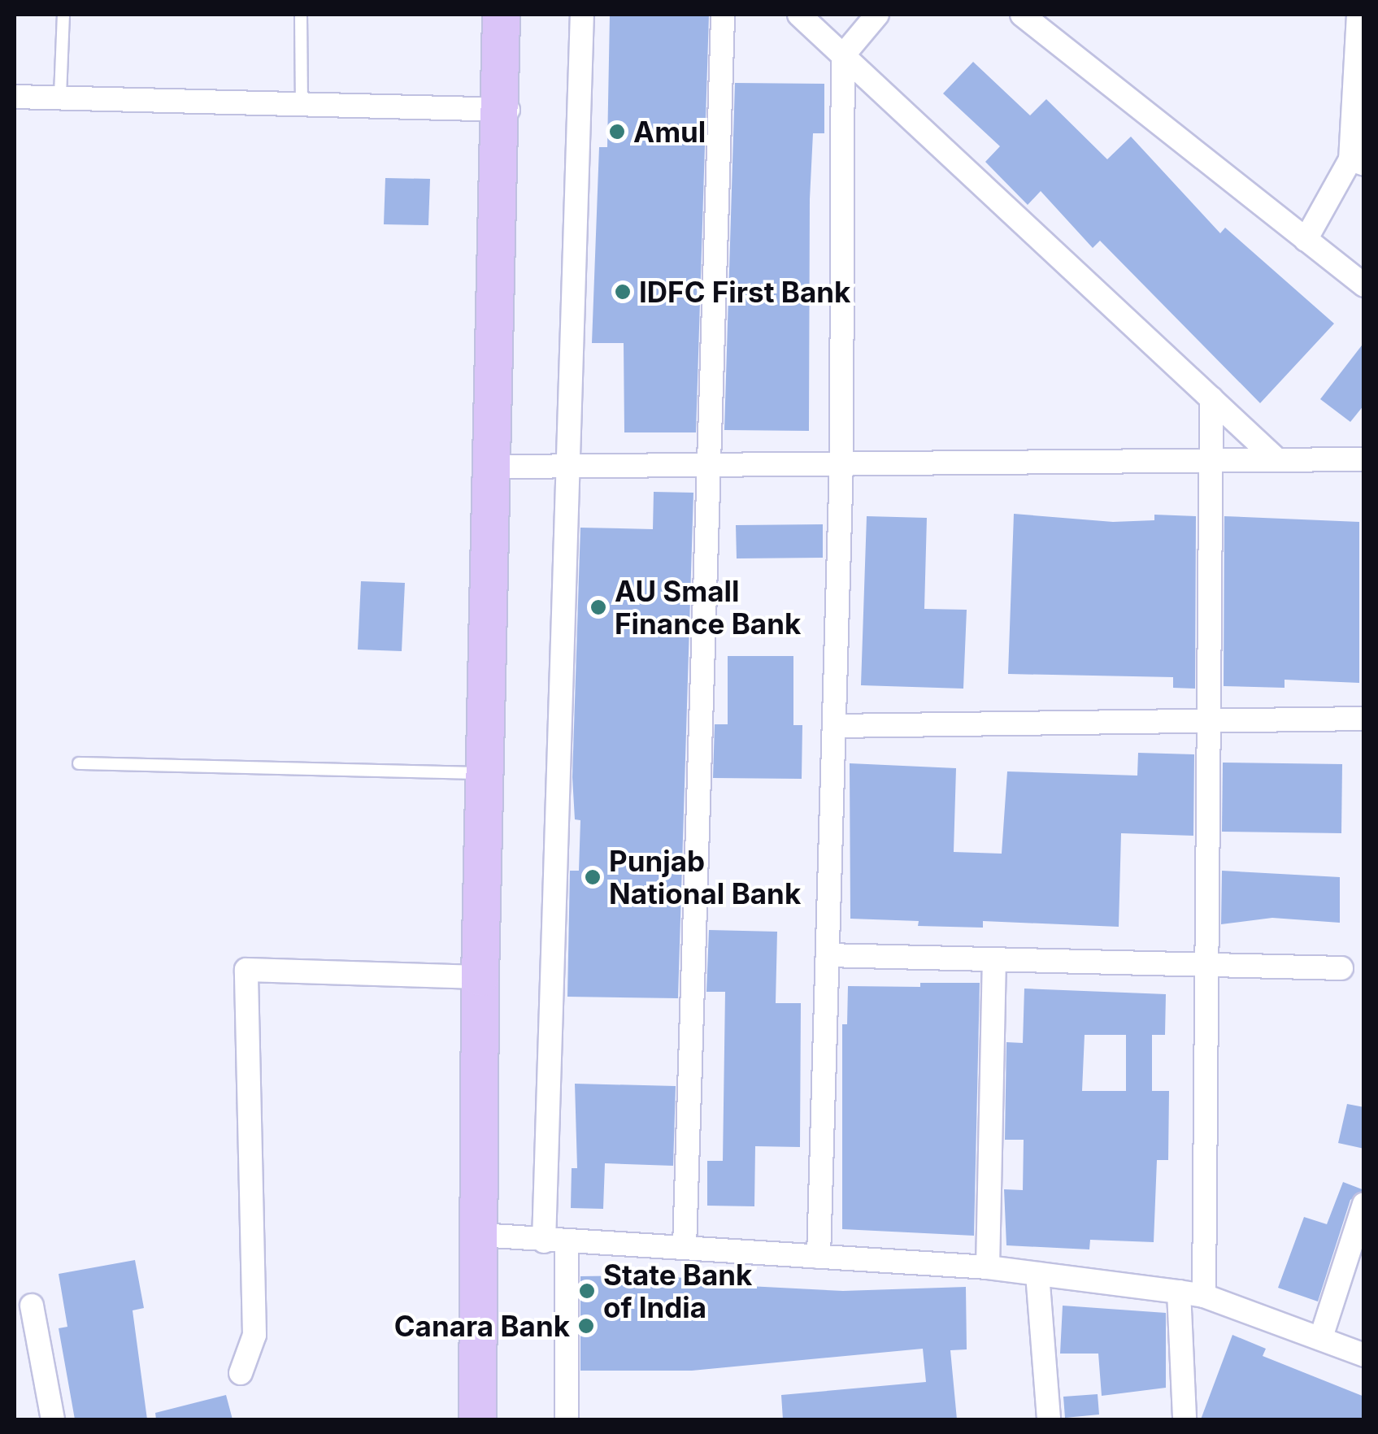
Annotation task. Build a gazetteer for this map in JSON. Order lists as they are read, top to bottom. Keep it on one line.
{"places":["Amul","IDFC First Bank","AU Small Finance Bank","Punjab National Bank","State Bank of India","Canara Bank"]}
